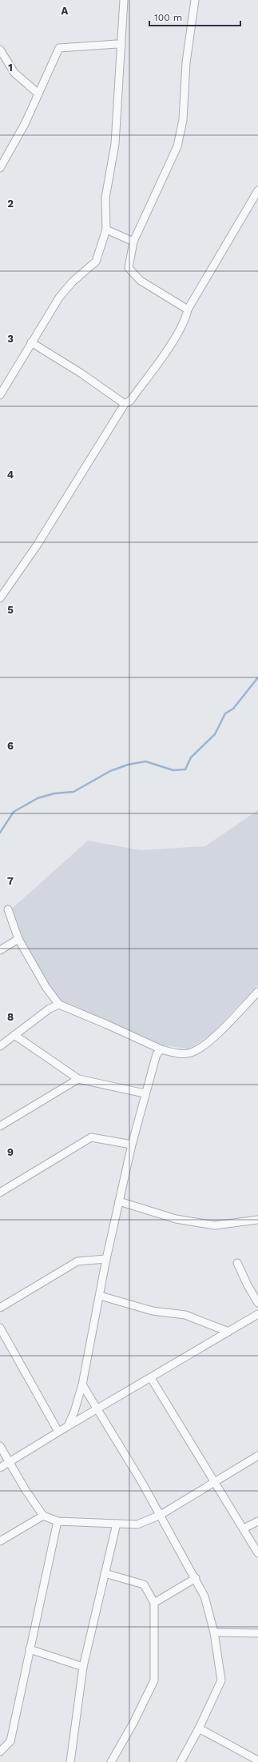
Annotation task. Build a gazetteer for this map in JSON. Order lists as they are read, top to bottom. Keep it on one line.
{"scale_bar":"100 m","grid":{"columns":["A"],"rows":["1","2","3","4","5","6","7","8","9"]}}
